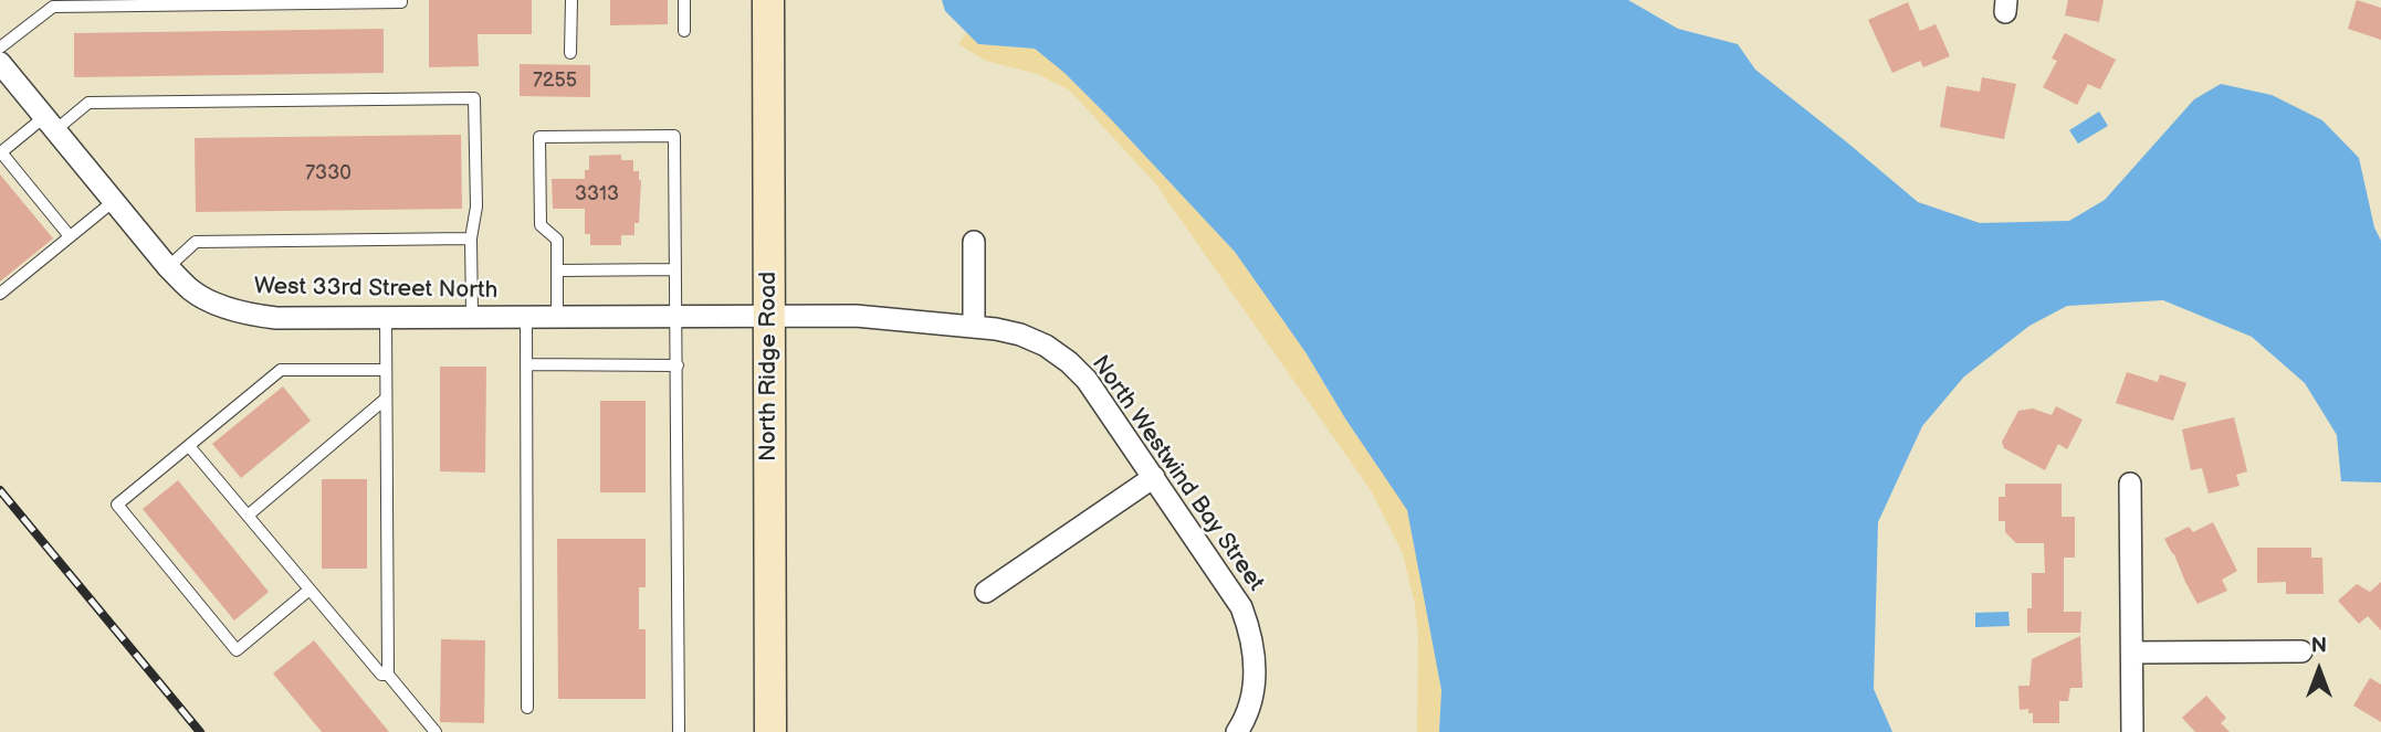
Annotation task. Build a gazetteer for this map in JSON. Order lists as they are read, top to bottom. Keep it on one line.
{"streets":{"main road":["North Ridge Road"],"street":["West 33rd Street North","North Westwind Bay Street"]},"crossings":[["West 33rd Street North","North Ridge Road"],["West 33rd Street North","North Westwind Bay Street"],["North Ridge Road","North Westwind Bay Street"]],"house_numbers":["7255","7330","3313"],"north":"top"}
